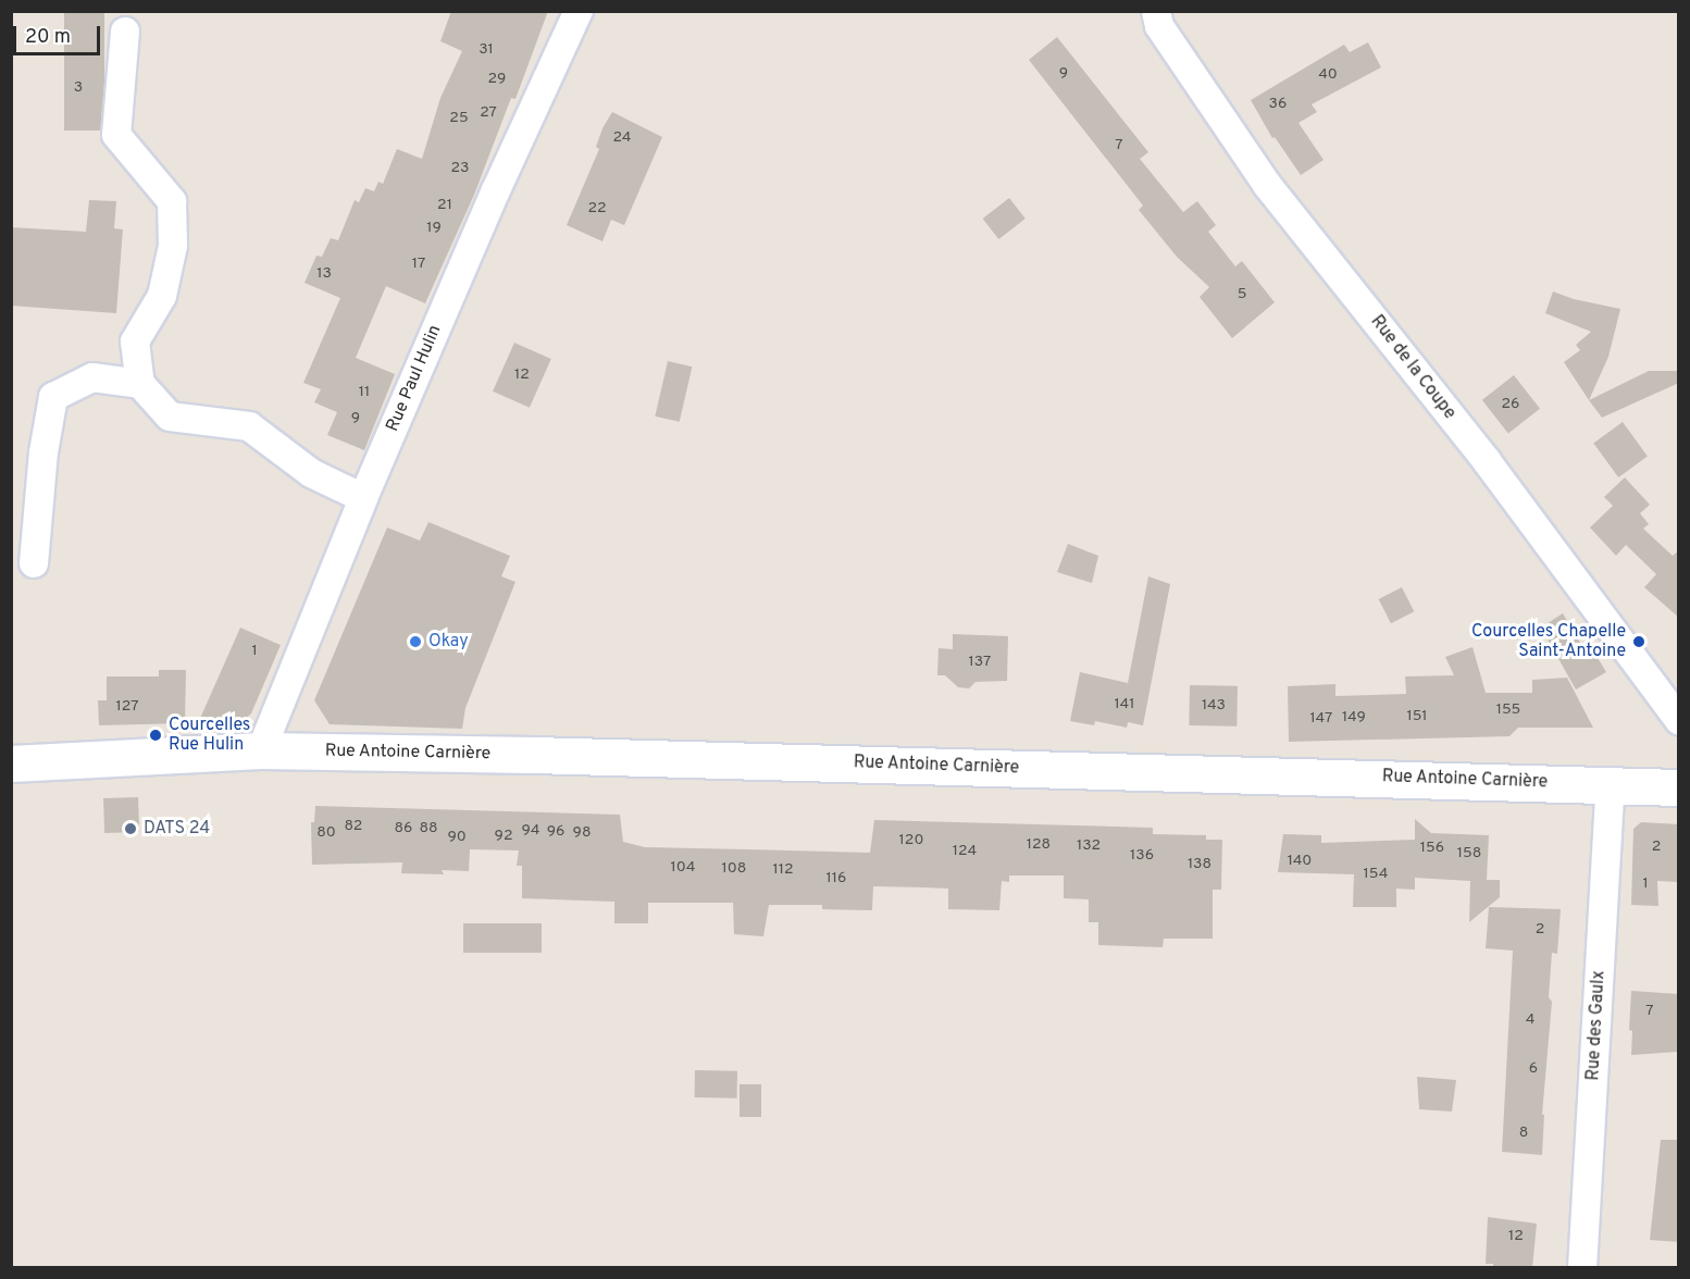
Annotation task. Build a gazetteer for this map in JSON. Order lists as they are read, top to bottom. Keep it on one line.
{"streets":{"main road":["Rue Antoine Carnière"],"street":["Rue de la Coupe","Rue Paul Hulin","Rue des Gaulx"]},"crossings":[["Rue Paul Hulin","Rue Antoine Carnière"],["Rue Antoine Carnière","Rue des Gaulx"]],"places":["Okay","Courcelles Chapelle Saint-Antoine","Courcelles Rue Hulin","DATS 24"],"house_numbers":["31","9","40","29","3","36","27","25","24","7","23","21","22","19","17","13","5","12","11","26","9","1","137","141","143","127","155","151","149","147","82","86","88","94","96","80","98","92","90","120","128","132","2","156","124","158","136","140","138","104","108","112","154","116","1","2","7","4","6","8","12"],"scale_bar":"20 m"}
